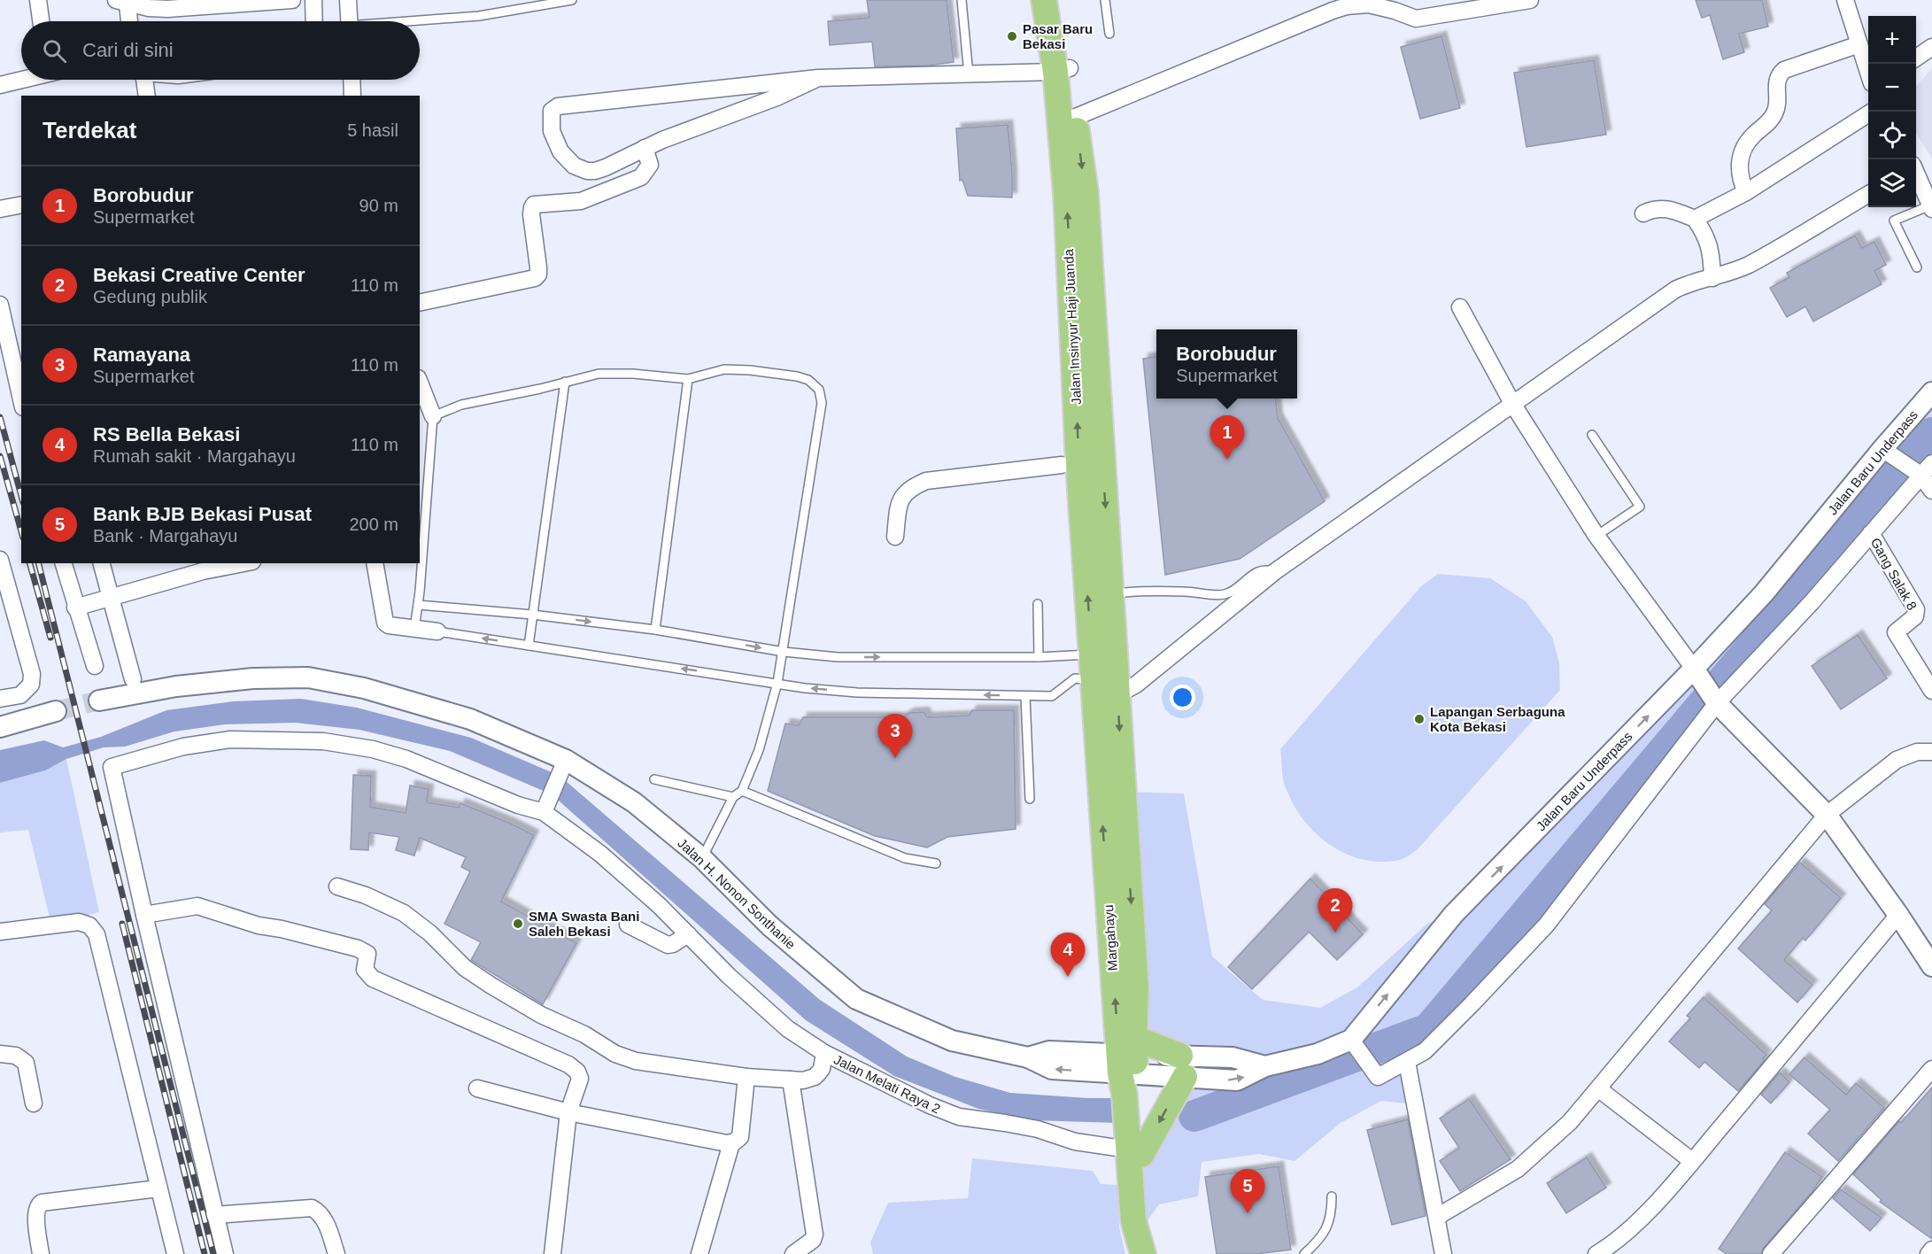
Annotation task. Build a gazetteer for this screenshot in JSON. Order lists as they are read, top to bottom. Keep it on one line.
{"streets":{"main road":["Jalan Insinyur Haji Juanda"],"street":["Jalan Baru Underpass","Gang Salak 8","Jalan H. Nonon Sonthanie","Jalan Melati Raya 2"]},"crossings":[["Jalan Baru Underpass","Jalan H. Nonon Sonthanie"]],"places":["Pasar Baru Bekasi","Lapangan Serbaguna Kota Bekasi","SMA Swasta Bani Saleh Bekasi"],"page":{"map_buttons":["+","−"],"search":"Cari di sini","heading":["Terdekat","5 hasil"],"list":[{"mark":"1","name":"Borobudur","note":"Supermarket","value":"90 m"},{"mark":"2","name":"Bekasi Creative Center","note":"Gedung publik","value":"110 m"},{"mark":"3","name":"Ramayana","note":"Supermarket","value":"110 m"},{"mark":"4","name":"RS Bella Bekasi","note":"Rumah sakit · Margahayu","value":"110 m"},{"mark":"5","name":"Bank BJB Bekasi Pusat","note":"Bank · Margahayu","value":"200 m"}],"popup":["Borobudur","Supermarket"],"pins":["1","3","2","4","5"]}}
